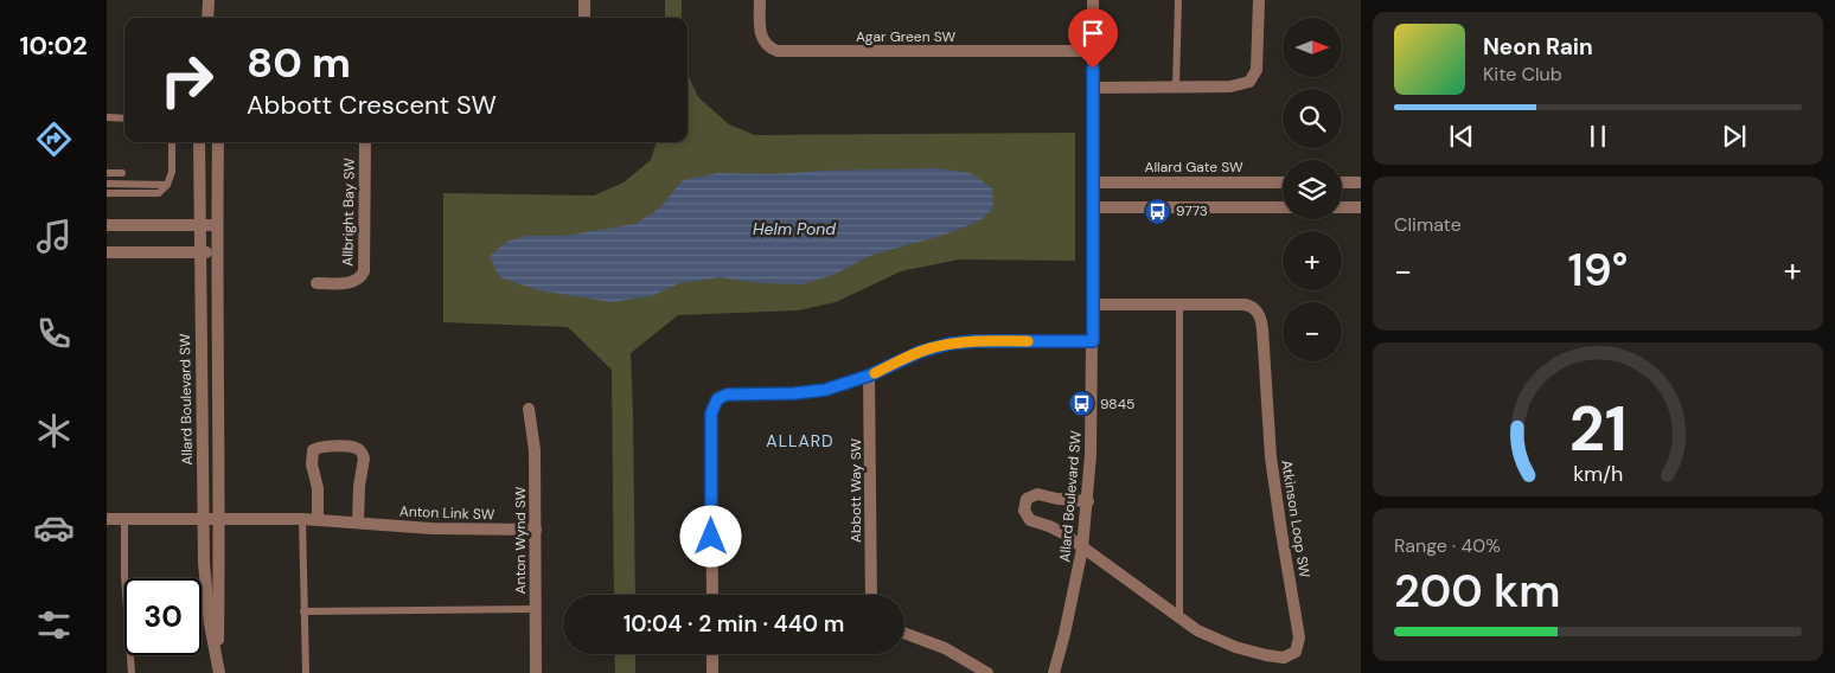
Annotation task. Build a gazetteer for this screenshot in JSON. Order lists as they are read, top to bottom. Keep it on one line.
{"streets":{"street":["Agar Green SW","Allard Gate SW","Allbright Bay SW","Allard Boulevard SW","Abbott Way SW","Anton Link SW","Atkinson Loop SW","Anton Wynd SW"]},"crossings":[["Agar Green SW","Allard Boulevard SW"],["Allard Gate SW","Allard Boulevard SW"],["Allard Boulevard SW","Anton Link SW"],["Allard Boulevard SW","Atkinson Loop SW"],["Anton Link SW","Anton Wynd SW"]],"districts":["ALLARD"],"water":["Helm Pond"],"places":{"bus stop":["9773","9845"]},"north":"right","page":{"tabs":"10:02","map_buttons":["+","−"],"turn":["80 m","Abbott Crescent SW"],"song":["Neon Rain","Kite Club"],"tile":["Climate",["Range · 40%","200 km"]],"heat":["−","19°","+"],"limit":"30","trip":"10:04 · 2 min · 440 m","gauge":["21","km/h"]}}
